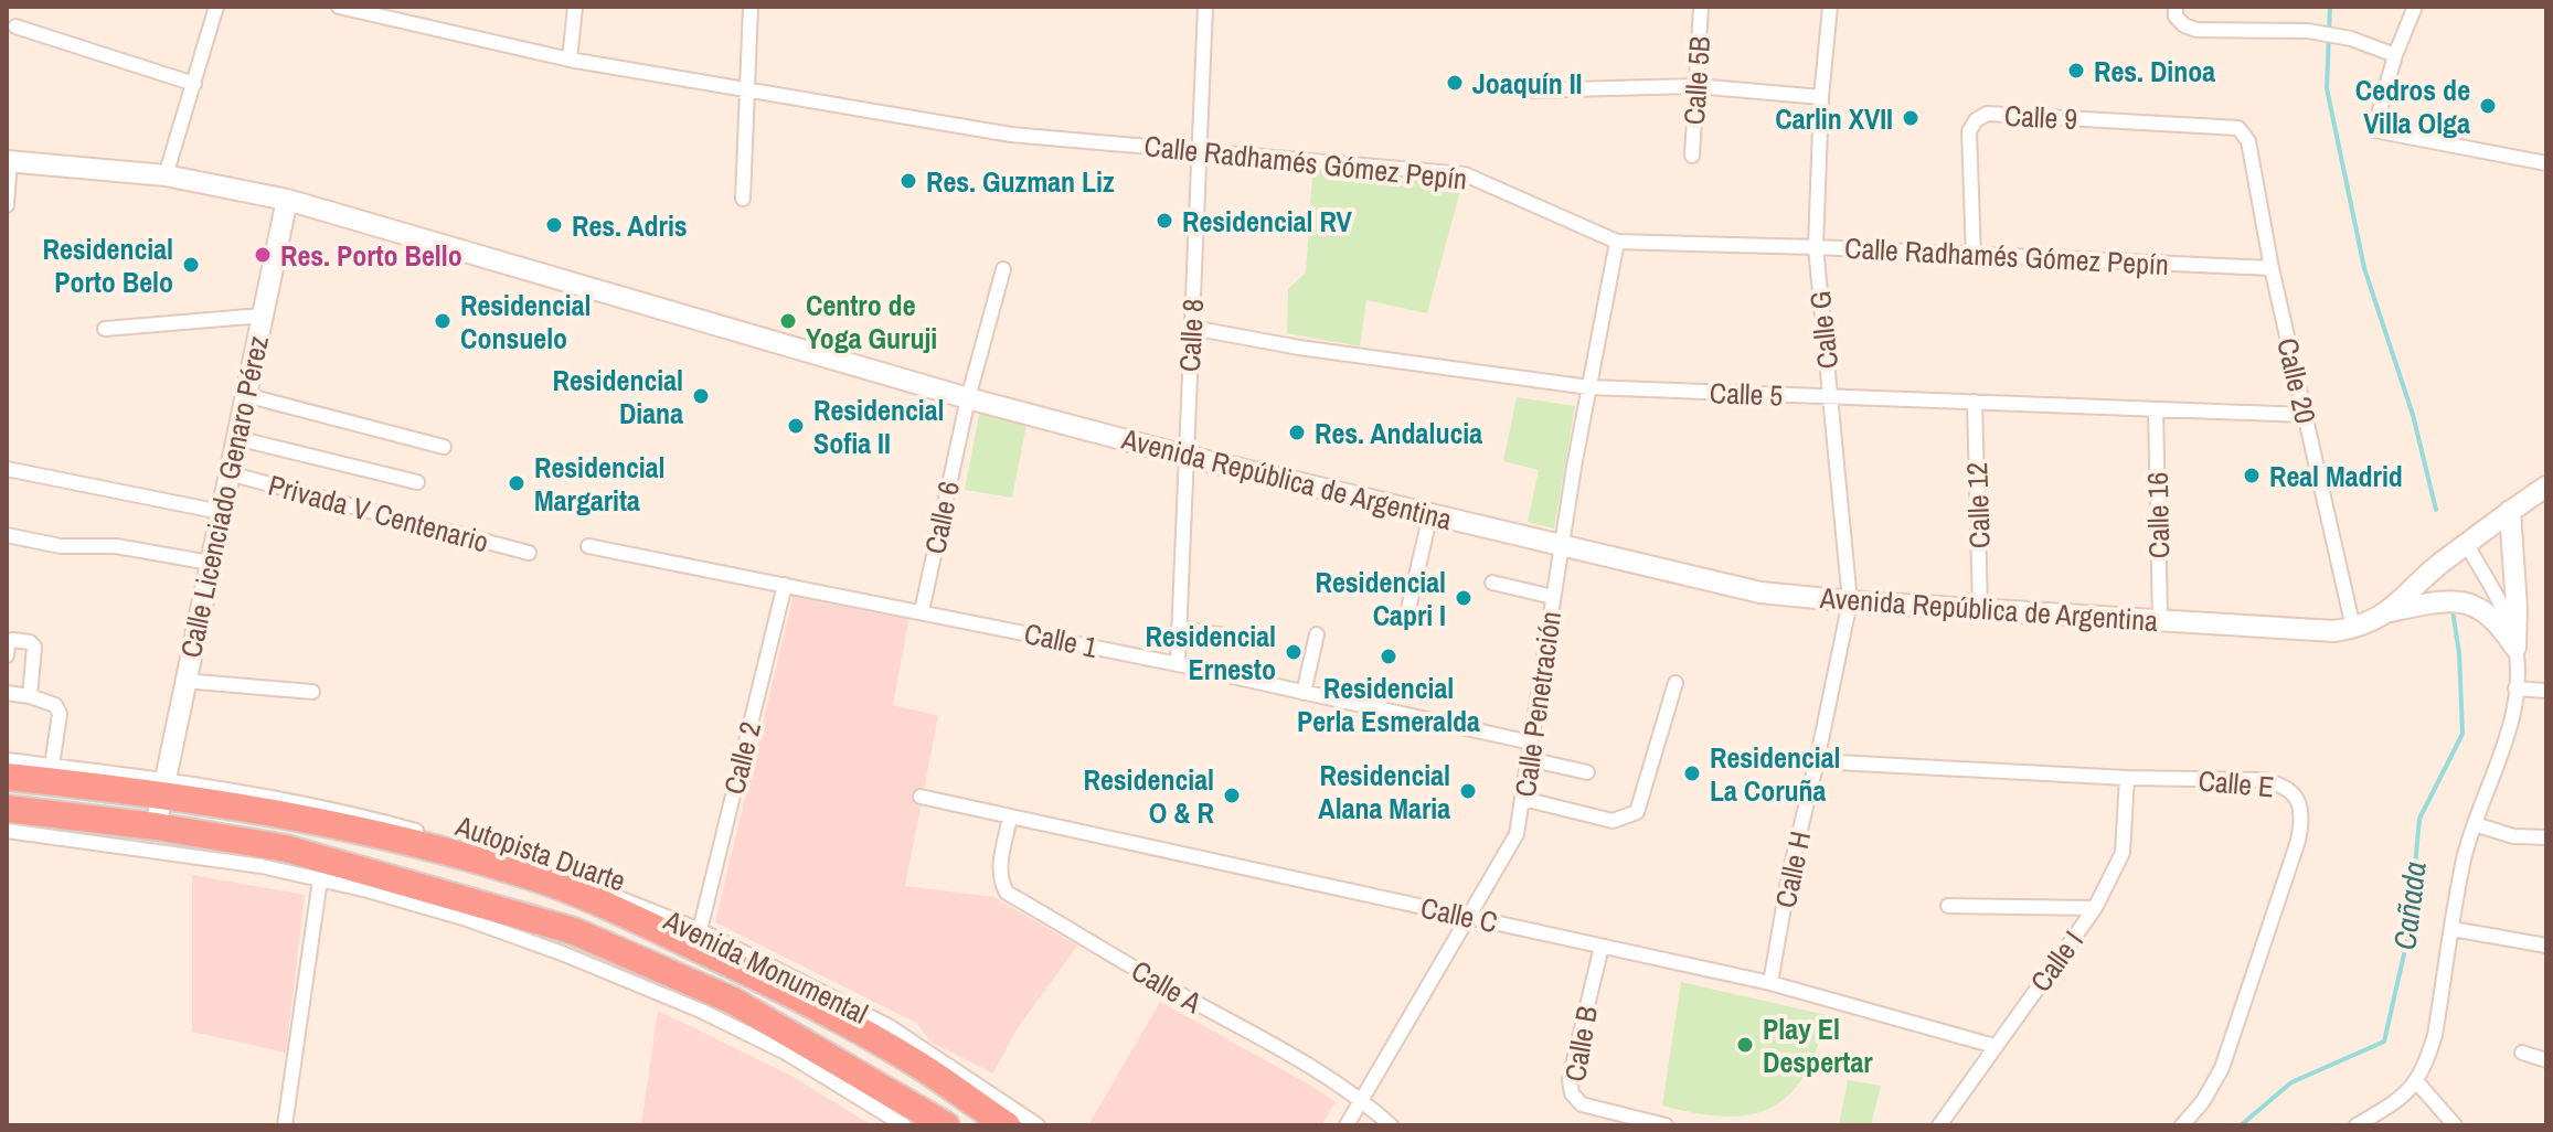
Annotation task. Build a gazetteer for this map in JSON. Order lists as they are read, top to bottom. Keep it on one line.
{"streets":{"highway":["Autopista Duarte"],"main road":["Avenida República de Argentina","Calle Licenciado Genaro Pérez"],"street":["Calle 5B","Calle 9","Calle Radhamés Gómez Pepín","Calle G","Calle 8","Calle 20","Calle 5","Calle 12","Privada V Centenario","Calle 16","Calle 6","Calle 1","Calle Penetración","Calle 2","Calle E","Calle H","Calle C","Calle I","Avenida Monumental","Calle A","Calle B"]},"crossings":[["Calle 9","Calle Radhamés Gómez Pepín"],["Calle 9","Calle 20"],["Calle Radhamés Gómez Pepín","Calle G"],["Calle Radhamés Gómez Pepín","Calle 8"],["Calle Radhamés Gómez Pepín","Calle 20"],["Calle Radhamés Gómez Pepín","Calle Penetración"],["Calle G","Calle 5"],["Calle G","Avenida República de Argentina"],["Calle G","Calle H"],["Calle 8","Calle 5"],["Calle 8","Avenida República de Argentina"],["Calle 8","Calle 1"],["Calle 20","Calle 5"],["Calle 20","Avenida República de Argentina"],["Calle 5","Calle 12"],["Calle 5","Calle 16"],["Calle 5","Calle Penetración"],["Avenida República de Argentina","Calle Licenciado Genaro Pérez"],["Avenida República de Argentina","Calle 12"],["Avenida República de Argentina","Calle 16"],["Avenida República de Argentina","Calle 6"],["Avenida República de Argentina","Calle Penetración"],["Avenida República de Argentina","Calle H"],["Calle Licenciado Genaro Pérez","Privada V Centenario"],["Calle Licenciado Genaro Pérez","Autopista Duarte"],["Calle Licenciado Genaro Pérez","Avenida Monumental"],["Calle 6","Calle 1"],["Calle 1","Calle Penetración"],["Calle 1","Calle 2"],["Calle Penetración","Calle C"],["Calle Penetración","Calle A"],["Calle 2","Avenida Monumental"],["Calle E","Calle H"],["Calle E","Calle I"],["Autopista Duarte","Avenida Monumental"],["Calle H","Calle C"],["Calle C","Calle I"],["Calle C","Calle A"],["Calle C","Calle B"]],"water":["Cañada"],"places":["Res. Dinoa","Joaquín II","Cedros de Villa Olga","Carlin XVII","Res. Guzman Liz","Residencial RV","Res. Adris","Res. Porto Bello","Residencial Porto Belo","Residencial Consuelo","Centro de Yoga Guruji","Residencial Diana","Residencial Sofia II","Res. Andalucia","Real Madrid","Residencial Margarita","Residencial Capri I","Residencial Ernesto","Residencial Perla Esmeralda","Residencial La Coruña","Residencial Alana Maria","Residencial O & R","Play El Despertar"]}
